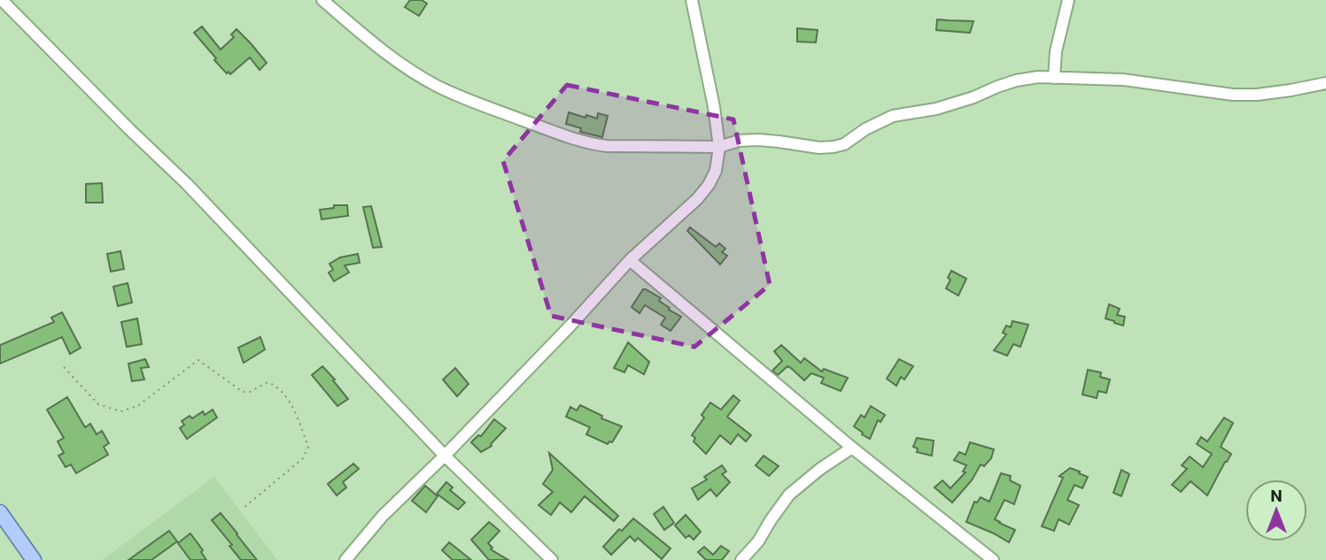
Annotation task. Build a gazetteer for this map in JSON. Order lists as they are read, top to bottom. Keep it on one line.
{"north":"top"}
